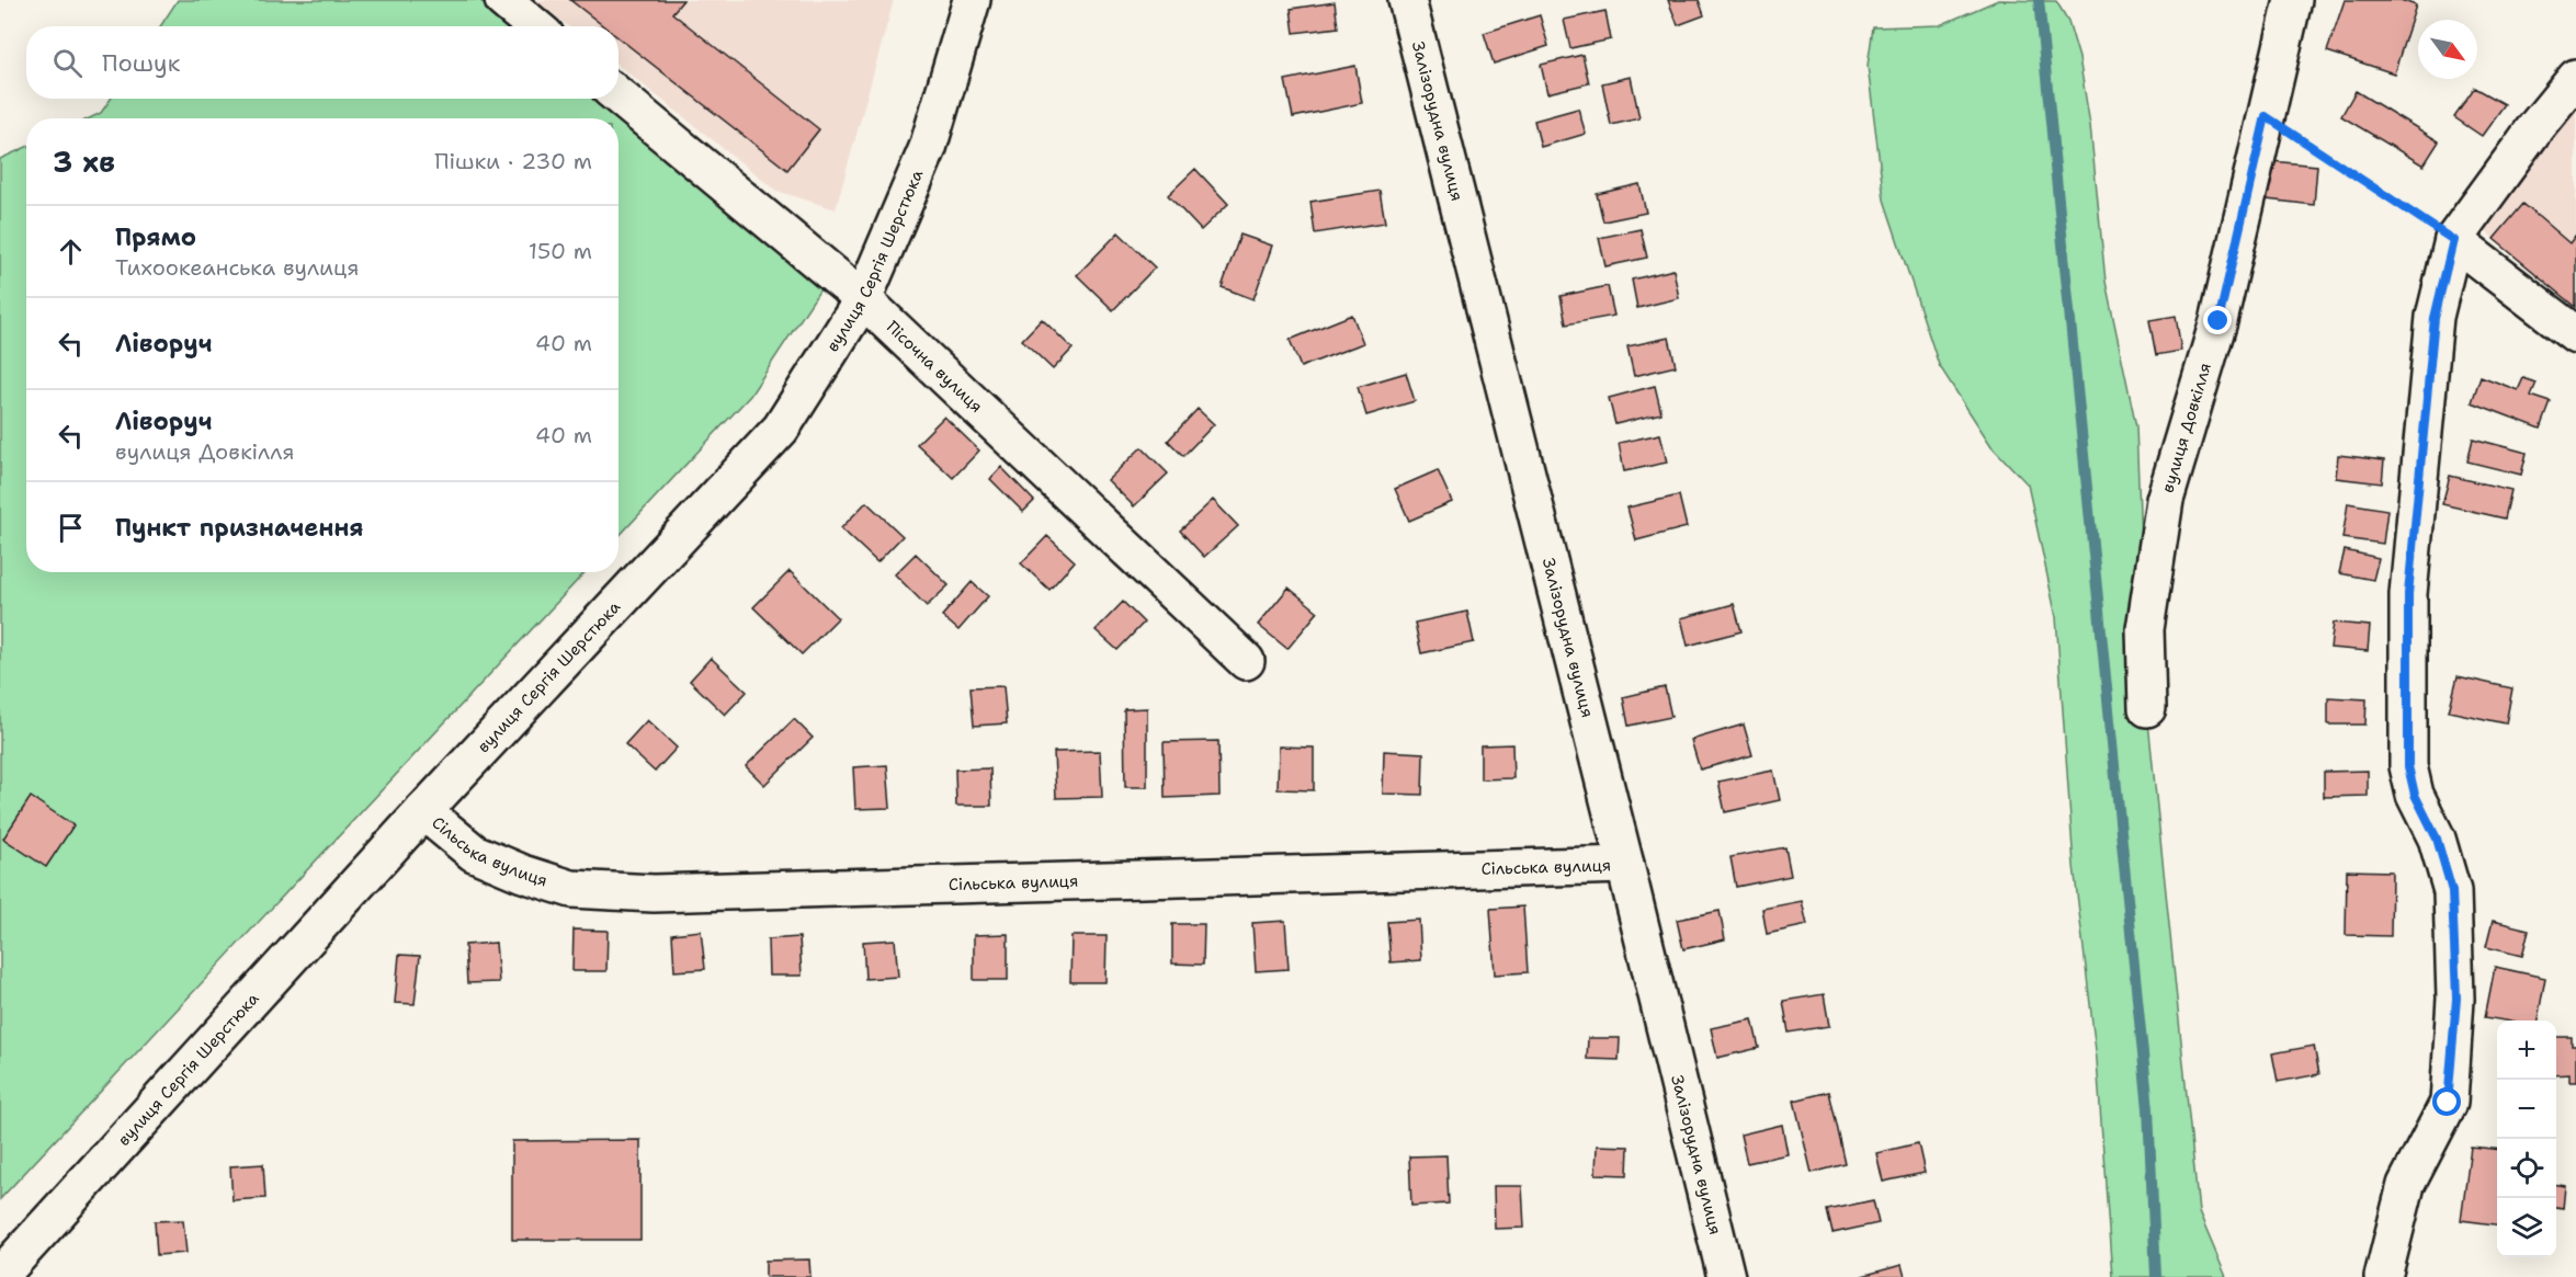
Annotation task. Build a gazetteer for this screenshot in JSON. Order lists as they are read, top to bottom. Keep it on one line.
{"streets":{"street":["Залізорудна вулиця","вулиця Сергія Шерстюка","Пісочна вулиця","вулиця Довкілля","Сільська вулиця"]},"crossings":[["Залізорудна вулиця","Сільська вулиця"],["вулиця Сергія Шерстюка","Пісочна вулиця"],["вулиця Сергія Шерстюка","Сільська вулиця"]],"north":"bottom right","page":{"search":"Пошук","heading":["3 хв","Пішки · 230 m"],"list":[["Прямо","Тихоокеанська вулиця","150 m"],["Ліворуч","40 m"],["Ліворуч","вулиця Довкілля","40 m"],"Пункт призначення"],"map_buttons":["+","−"]}}
